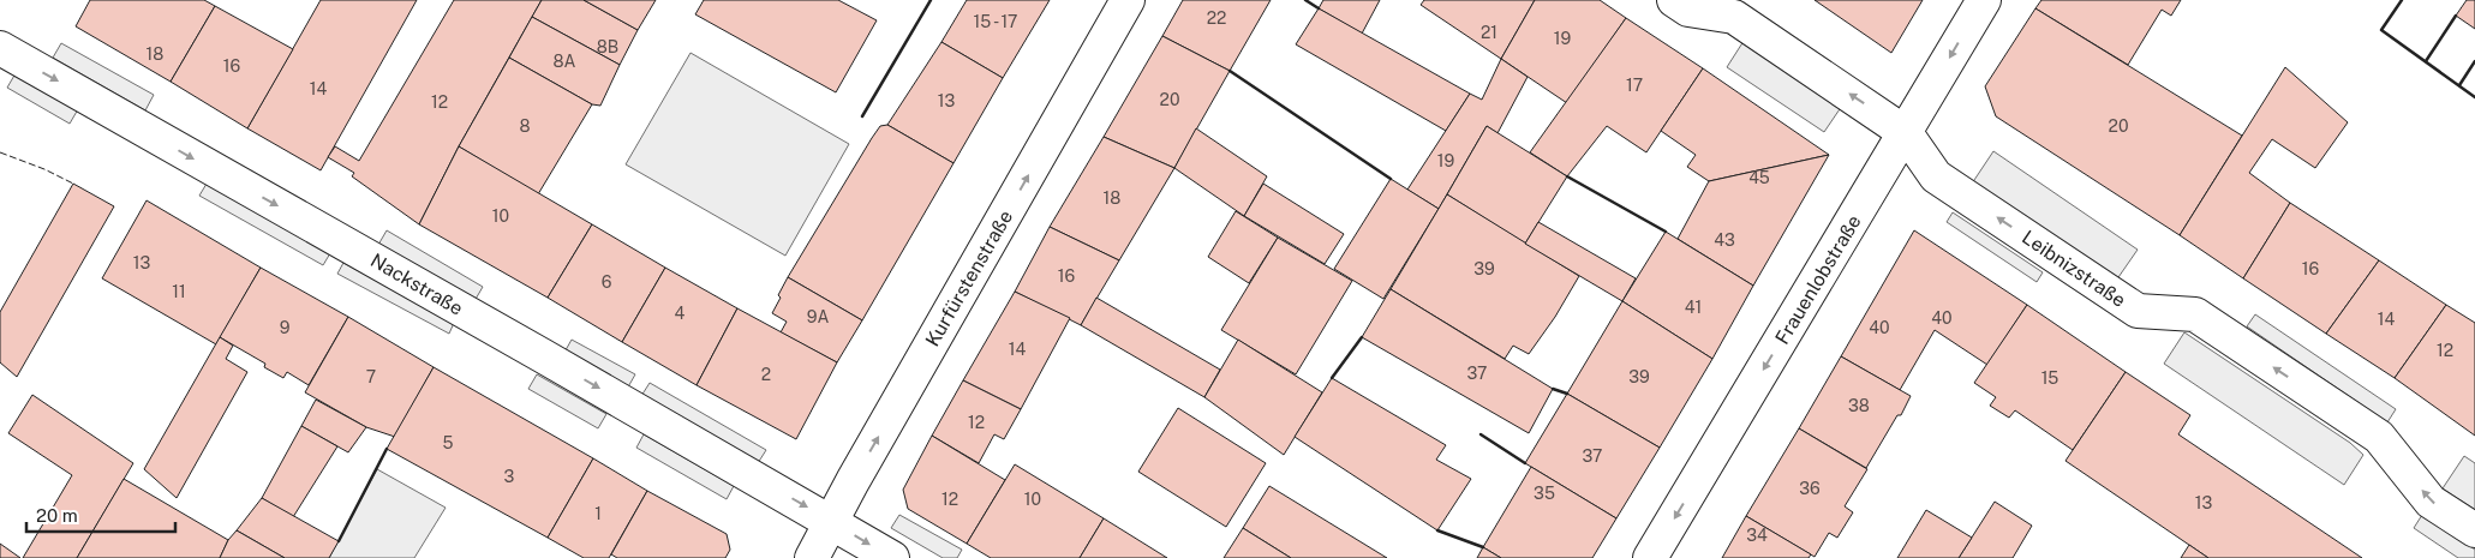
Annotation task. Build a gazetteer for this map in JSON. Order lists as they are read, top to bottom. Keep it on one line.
{"streets":{"street":["Leibnizstraße","Kurfürstenstraße","Frauenlobstraße","Nackstraße"]},"crossings":[["Leibnizstraße","Frauenlobstraße"],["Kurfürstenstraße","Nackstraße"]],"one_way":["Leibnizstraße","Kurfürstenstraße","Frauenlobstraße","Nackstraße"],"house_numbers":["22","15 - 17","21","19","8B","18","8A","16","17","14","20","13","12","8","20","19","45","18","10","43","13","39","16","16","6","11","41","4","9A","40","14","9","40","14","12","37","2","7","39","15","38","12","5","37","3","36","35","12","10","13","1","34"],"scale_bar":"20 m"}
